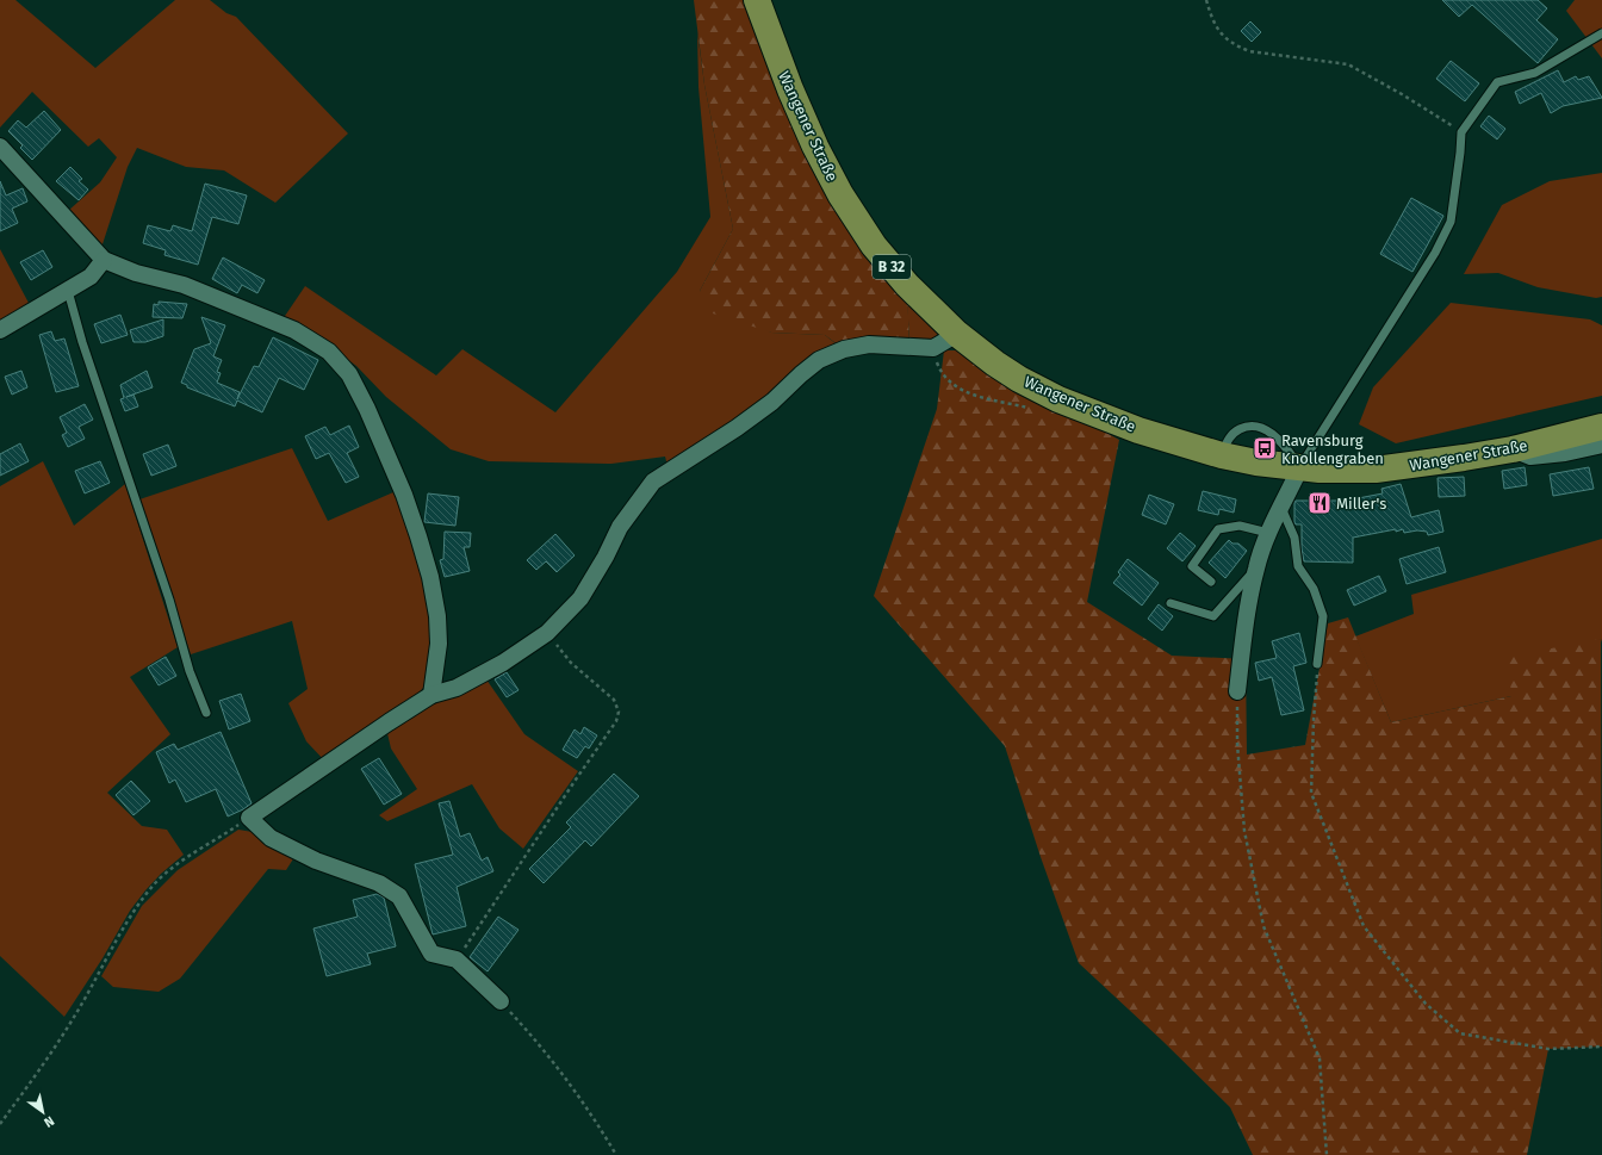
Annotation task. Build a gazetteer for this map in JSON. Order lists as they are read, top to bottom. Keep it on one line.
{"streets":{"main road":["Wangener Straße","B 32"]},"places":{"bus stop":["Ravensburg Knollengraben"],"restaurant":["Miller's"]},"north":"bottom right"}
